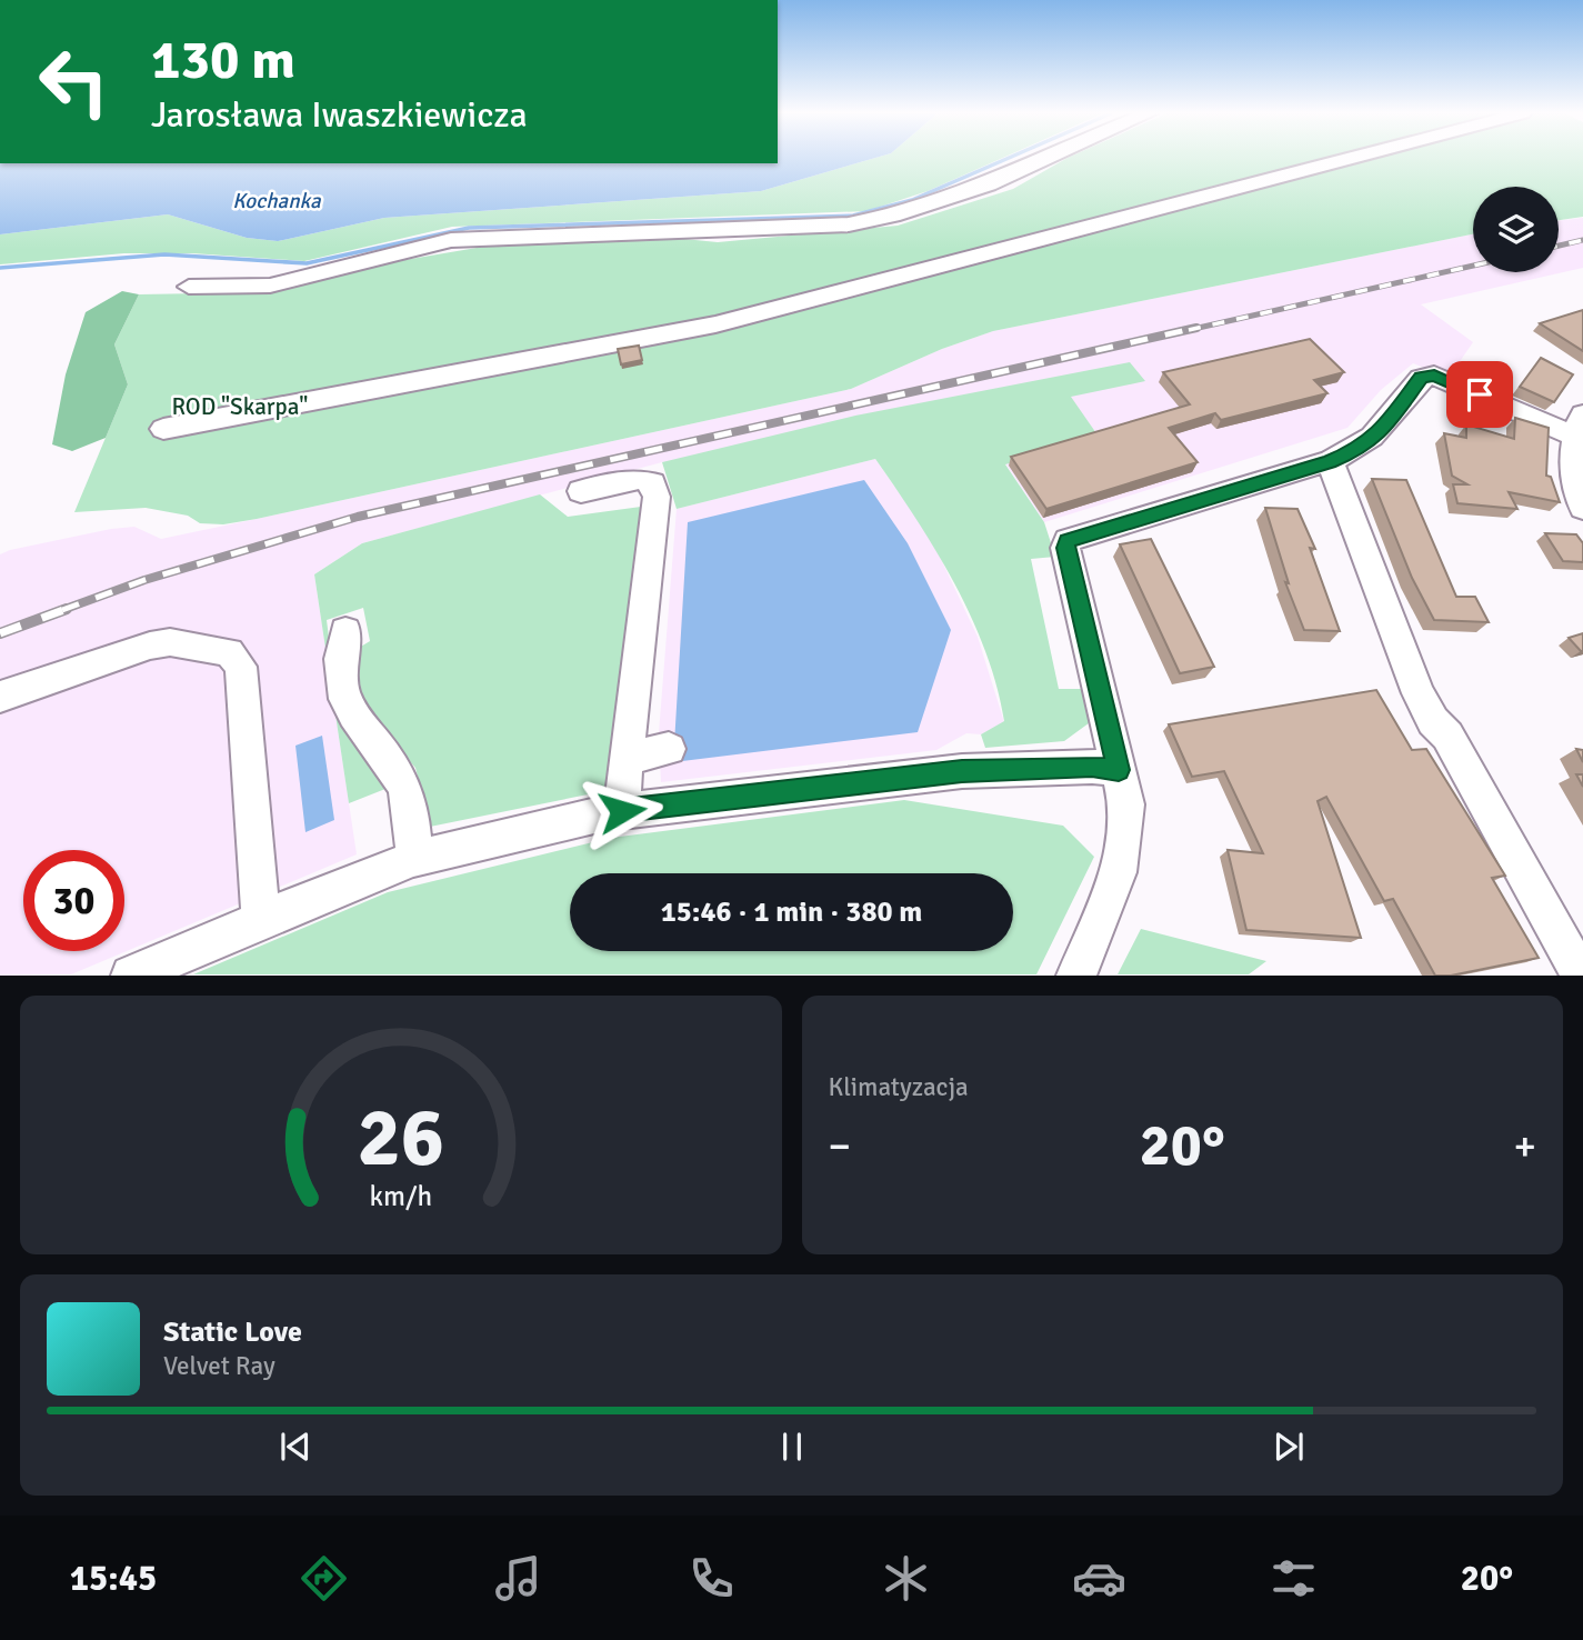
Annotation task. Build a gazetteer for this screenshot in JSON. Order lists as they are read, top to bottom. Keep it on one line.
{"water":["Kochanka"],"parks":["ROD \"Skarpa\""],"page":{"turn":["130 m","Jarosława Iwaszkiewicza"],"limit":"30","trip":"15:46 · 1 min · 380 m","tile":"Klimatyzacja","heat":["−","20°","+"],"song":["Static Love","Velvet Ray"],"tabs":["15:45","20°"],"gauge":["26","km/h"]}}
